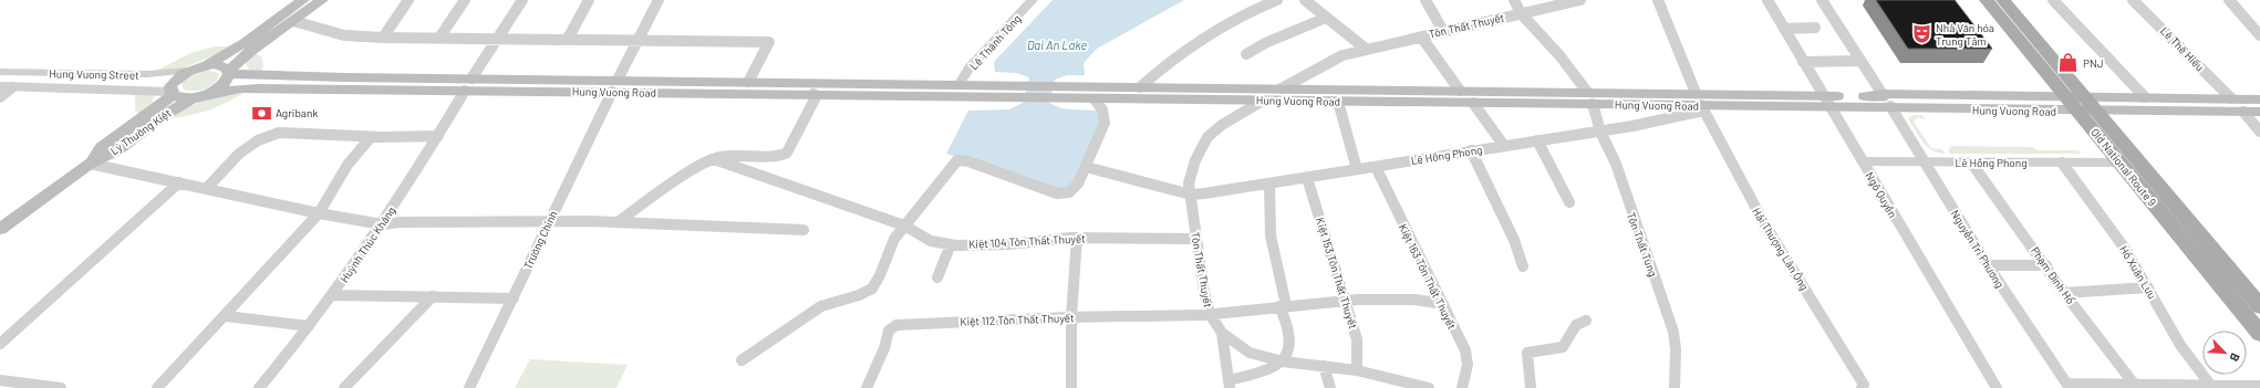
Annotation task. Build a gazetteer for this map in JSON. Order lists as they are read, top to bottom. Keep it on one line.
{"streets":{"main road":["Hung Vuong Road","Lý Thường Kiệt","Old National Route 9"],"street":["Tôn Thất Thuyết","Lê Thánh Tông","Lê Thế Hiếu","Hung Vuong Street","Lê Hồng Phong","Ngô Quyền","Trường Chinh","Kiệt 104 Tôn Thất Thuyết","Huỳnh Thúc Kháng","Tôn Thất Tùng","Hải Thượng Lãn Ông","Nguyễn Tri Phương","Hồ Xuân Lưu","Kiệt 153 Tôn Thất Thuyết","Phạm Đình Hổ","Kiệt 163 Tôn Thất Thuyết","Kiệt 112 Tôn Thất Thuyết"]},"crossings":[["Tôn Thất Thuyết","Hung Vuong Road"],["Tôn Thất Thuyết","Lê Hồng Phong"],["Tôn Thất Thuyết","Kiệt 104 Tôn Thất Thuyết"],["Tôn Thất Thuyết","Tôn Thất Tùng"],["Tôn Thất Thuyết","Kiệt 153 Tôn Thất Thuyết"],["Tôn Thất Thuyết","Kiệt 112 Tôn Thất Thuyết"],["Lê Thánh Tông","Hung Vuong Road"],["Lê Thế Hiếu","Hung Vuong Road"],["Hung Vuong Street","Lý Thường Kiệt"],["Hung Vuong Road","Lý Thường Kiệt"],["Hung Vuong Road","Lê Hồng Phong"],["Hung Vuong Road","Old National Route 9"],["Hung Vuong Road","Ngô Quyền"],["Hung Vuong Road","Trường Chinh"],["Hung Vuong Road","Huỳnh Thúc Kháng"],["Hung Vuong Road","Tôn Thất Tùng"],["Hung Vuong Road","Hải Thượng Lãn Ông"],["Hung Vuong Road","Nguyễn Tri Phương"],["Lê Hồng Phong","Old National Route 9"],["Lê Hồng Phong","Ngô Quyền"],["Lê Hồng Phong","Tôn Thất Tùng"],["Lê Hồng Phong","Hải Thượng Lãn Ông"],["Lê Hồng Phong","Nguyễn Tri Phương"],["Lê Hồng Phong","Hồ Xuân Lưu"],["Lê Hồng Phong","Kiệt 153 Tôn Thất Thuyết"],["Lê Hồng Phong","Phạm Đình Hổ"],["Lê Hồng Phong","Kiệt 163 Tôn Thất Thuyết"],["Kiệt 153 Tôn Thất Thuyết","Kiệt 112 Tôn Thất Thuyết"],["Kiệt 163 Tôn Thất Thuyết","Kiệt 112 Tôn Thất Thuyết"]],"water":["Dai An Lake"],"places":{"theatre":["Nhà Văn hóa Trung Tâm"],"shop":["PNJ"],"bank":["Agribank"]},"north":"bottom right"}
